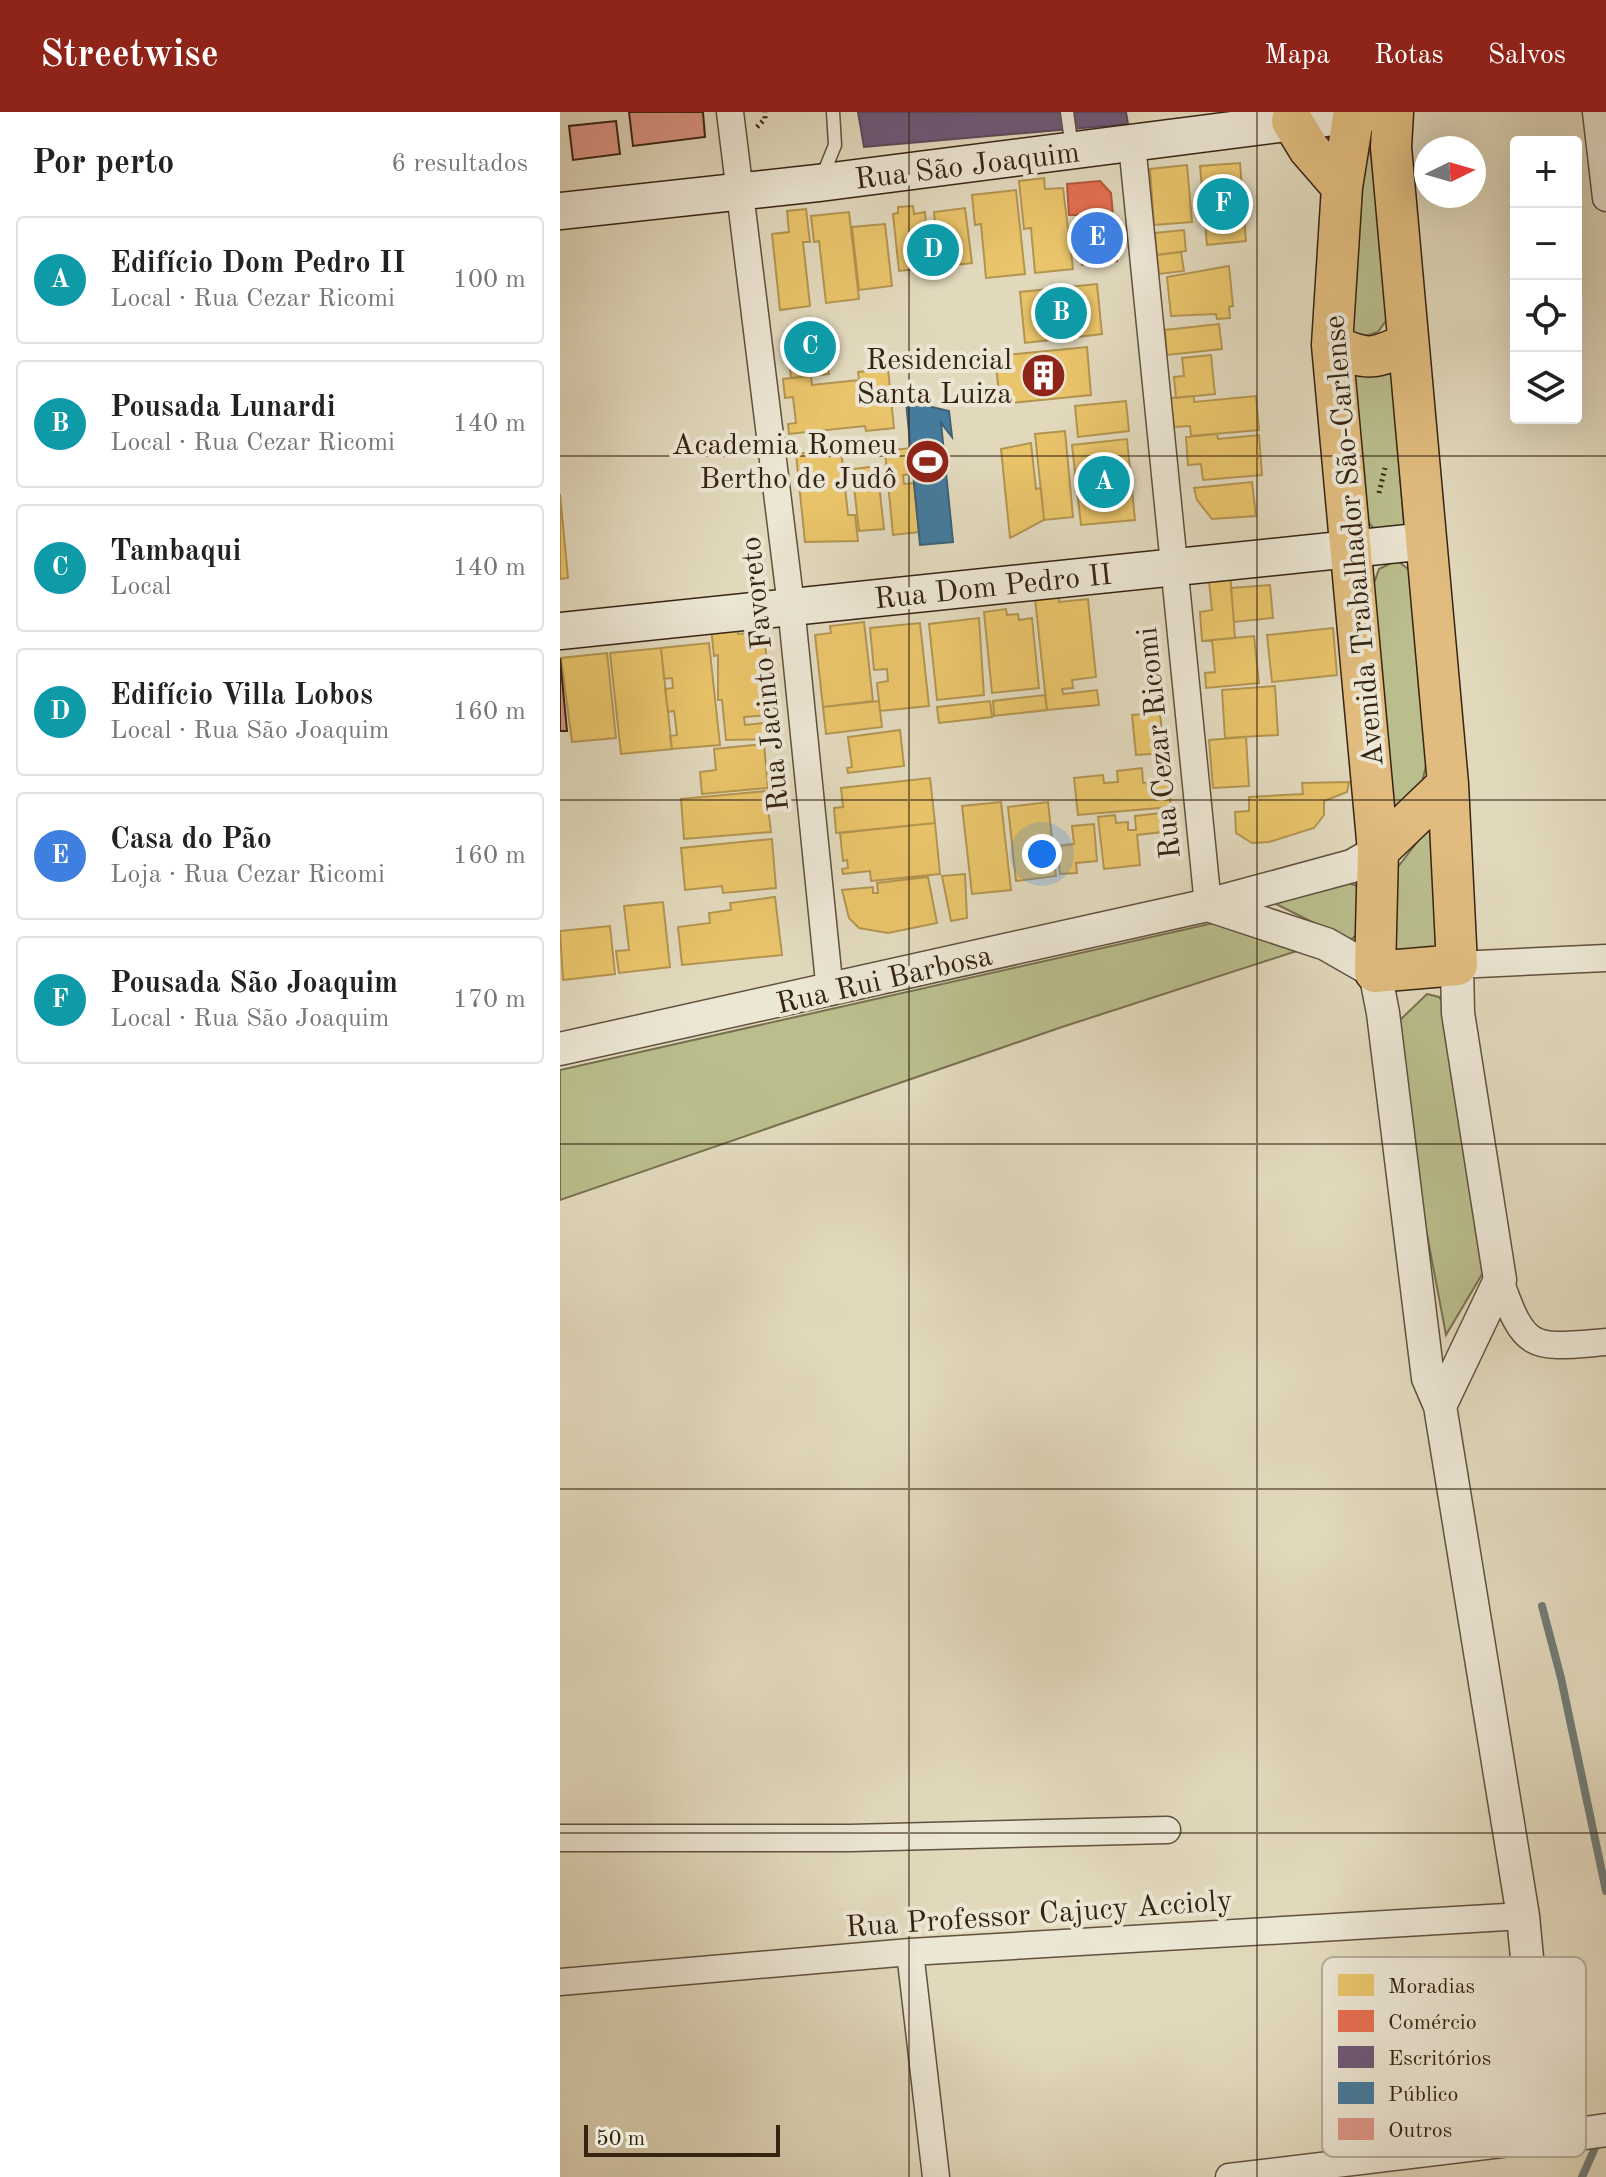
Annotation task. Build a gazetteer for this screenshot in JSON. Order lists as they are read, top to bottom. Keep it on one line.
{"streets":{"main road":["Rua São Joaquim","Avenida Trabalhador São-Carlense","Rua Dom Pedro II"],"street":["Rua Jacinto Favoreto","Rua Cezar Ricomi","Rua Rui Barbosa","Rua Professor Cajucy Accioly"]},"crossings":[["Rua São Joaquim","Avenida Trabalhador São-Carlense"],["Rua São Joaquim","Rua Jacinto Favoreto"],["Rua São Joaquim","Rua Cezar Ricomi"],["Avenida Trabalhador São-Carlense","Rua Dom Pedro II"],["Avenida Trabalhador São-Carlense","Rua Rui Barbosa"],["Rua Dom Pedro II","Rua Jacinto Favoreto"],["Rua Dom Pedro II","Rua Cezar Ricomi"],["Rua Jacinto Favoreto","Rua Rui Barbosa"],["Rua Cezar Ricomi","Rua Rui Barbosa"]],"places":{"building":["Residencial Santa Luiza"],"sports":["Academia Romeu Bertho de Judô"]},"legend":["Moradias","Comércio","Escritórios","Público","Outros"],"scale_bar":"50 m","north":"right","page":{"header":"Streetwise","nav":["Mapa","Rotas","Salvos"],"heading":["Por perto","6 resultados"],"map_buttons":["+","−"],"pins":["F","E","D","B","C","A"],"list":[{"mark":"A","name":"Edifício Dom Pedro II","note":"Local · Rua Cezar Ricomi","value":"100 m"},{"mark":"B","name":"Pousada Lunardi","note":"Local · Rua Cezar Ricomi","value":"140 m"},{"mark":"C","name":"Tambaqui","note":"Local","value":"140 m"},{"mark":"D","name":"Edifício Villa Lobos","note":"Local · Rua São Joaquim","value":"160 m"},{"mark":"E","name":"Casa do Pão","note":"Loja · Rua Cezar Ricomi","value":"160 m"},{"mark":"F","name":"Pousada São Joaquim","note":"Local · Rua São Joaquim","value":"170 m"}],"scale":"50 m"}}
